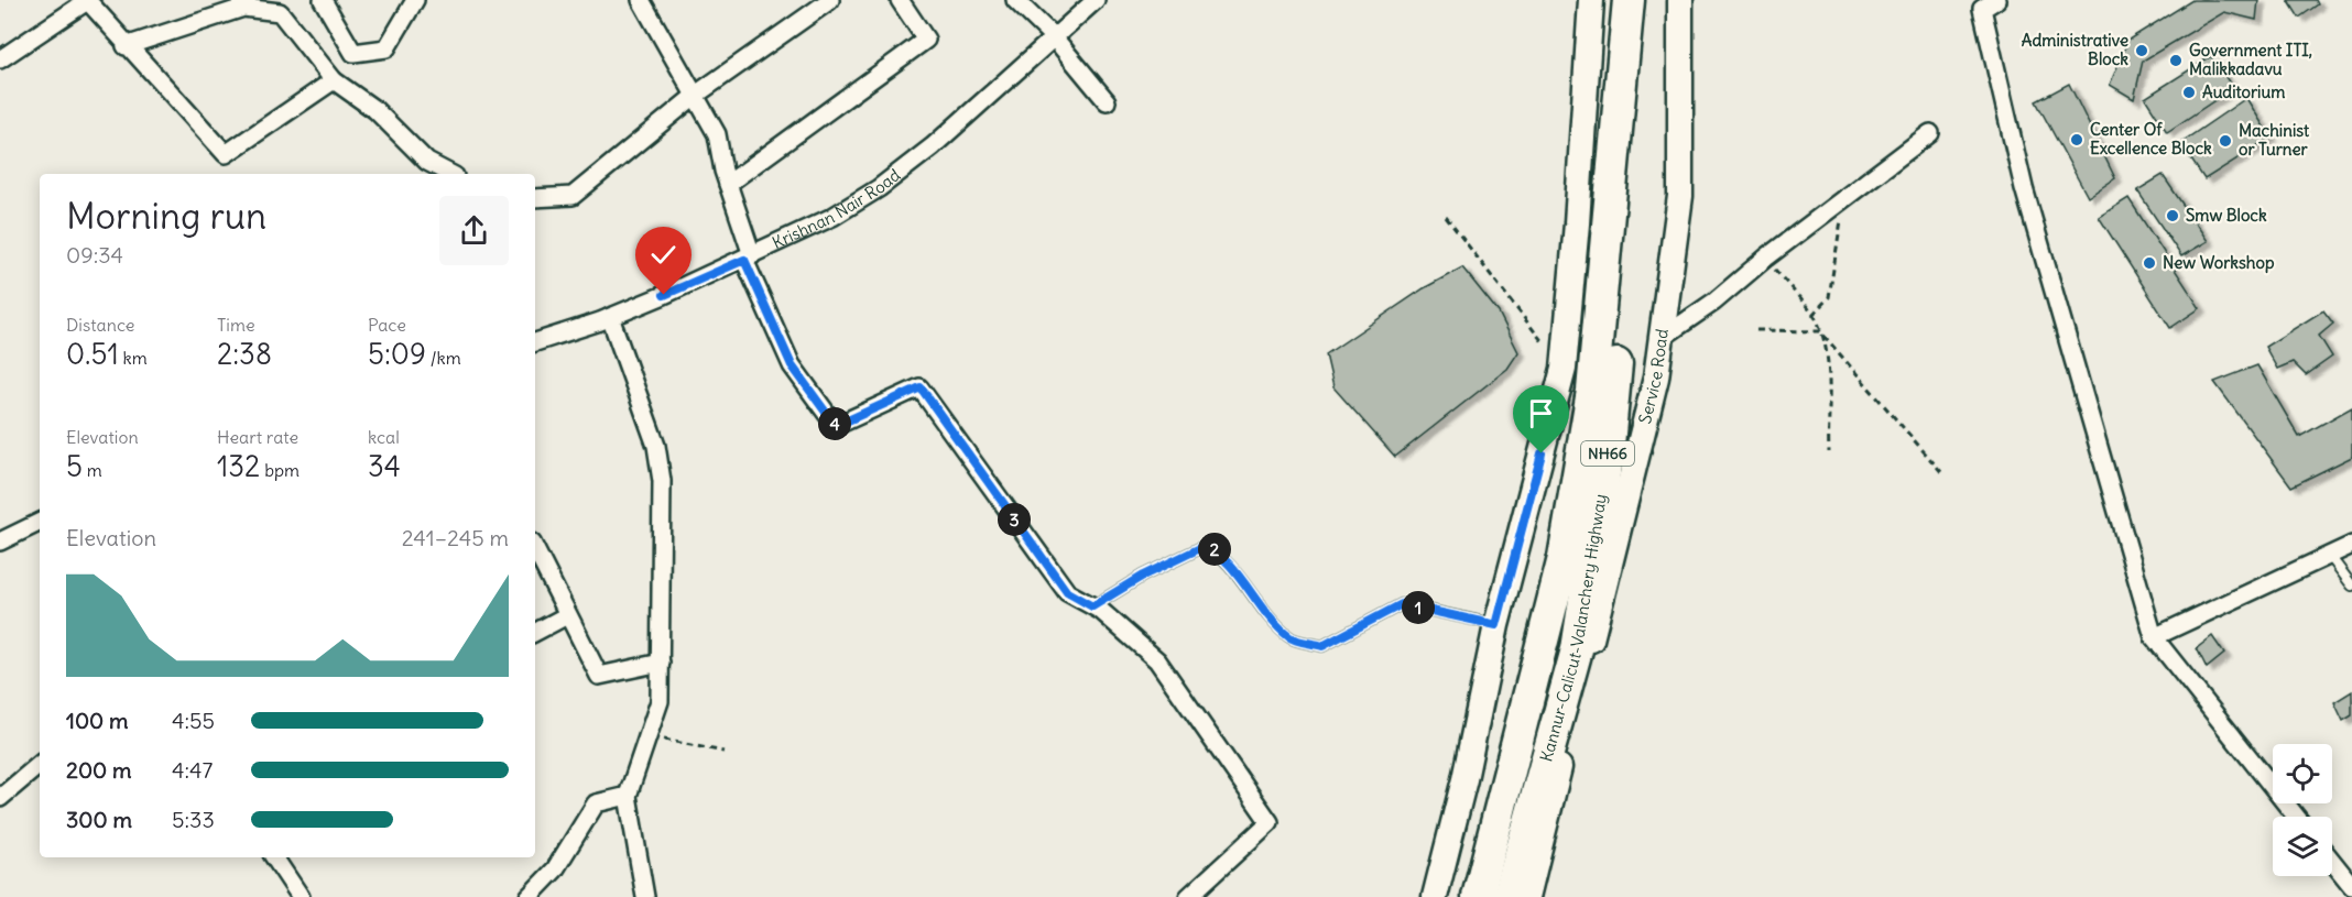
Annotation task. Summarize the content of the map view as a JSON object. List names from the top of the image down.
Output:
{
  "streets": {
    "highway": ["NH66", "Kannur-Calicut-Valanchery Highway"],
    "street": ["Krishnan Nair Road", "Service Road"]
  },
  "places": [
    "Administrative Block",
    "Government ITI, Malikkadavu",
    "Auditorium",
    "Center Of Excellence Block",
    "Machinist or Turner",
    "Smw Block",
    "New Workshop"
  ],
  "page": {
    "heading": ["Morning run", "09:34"],
    "stats": [
      ["Distance", "0.51 km"],
      ["Time", "2:38"],
      ["Pace", "5:09 /km"],
      ["Elevation", "5 m"],
      ["Heart rate", "132 bpm"],
      ["kcal", "34"]
    ],
    "pins": [
      "4",
      "3",
      "2",
      "1"
    ],
    "chart": ["Elevation", "241–245 m"],
    "list": [
      {
        "name": "100 m",
        "note": "4:55"
      },
      {
        "name": "200 m",
        "note": "4:47"
      },
      {
        "name": "300 m",
        "note": "5:33"
      }
    ]
  }
}
